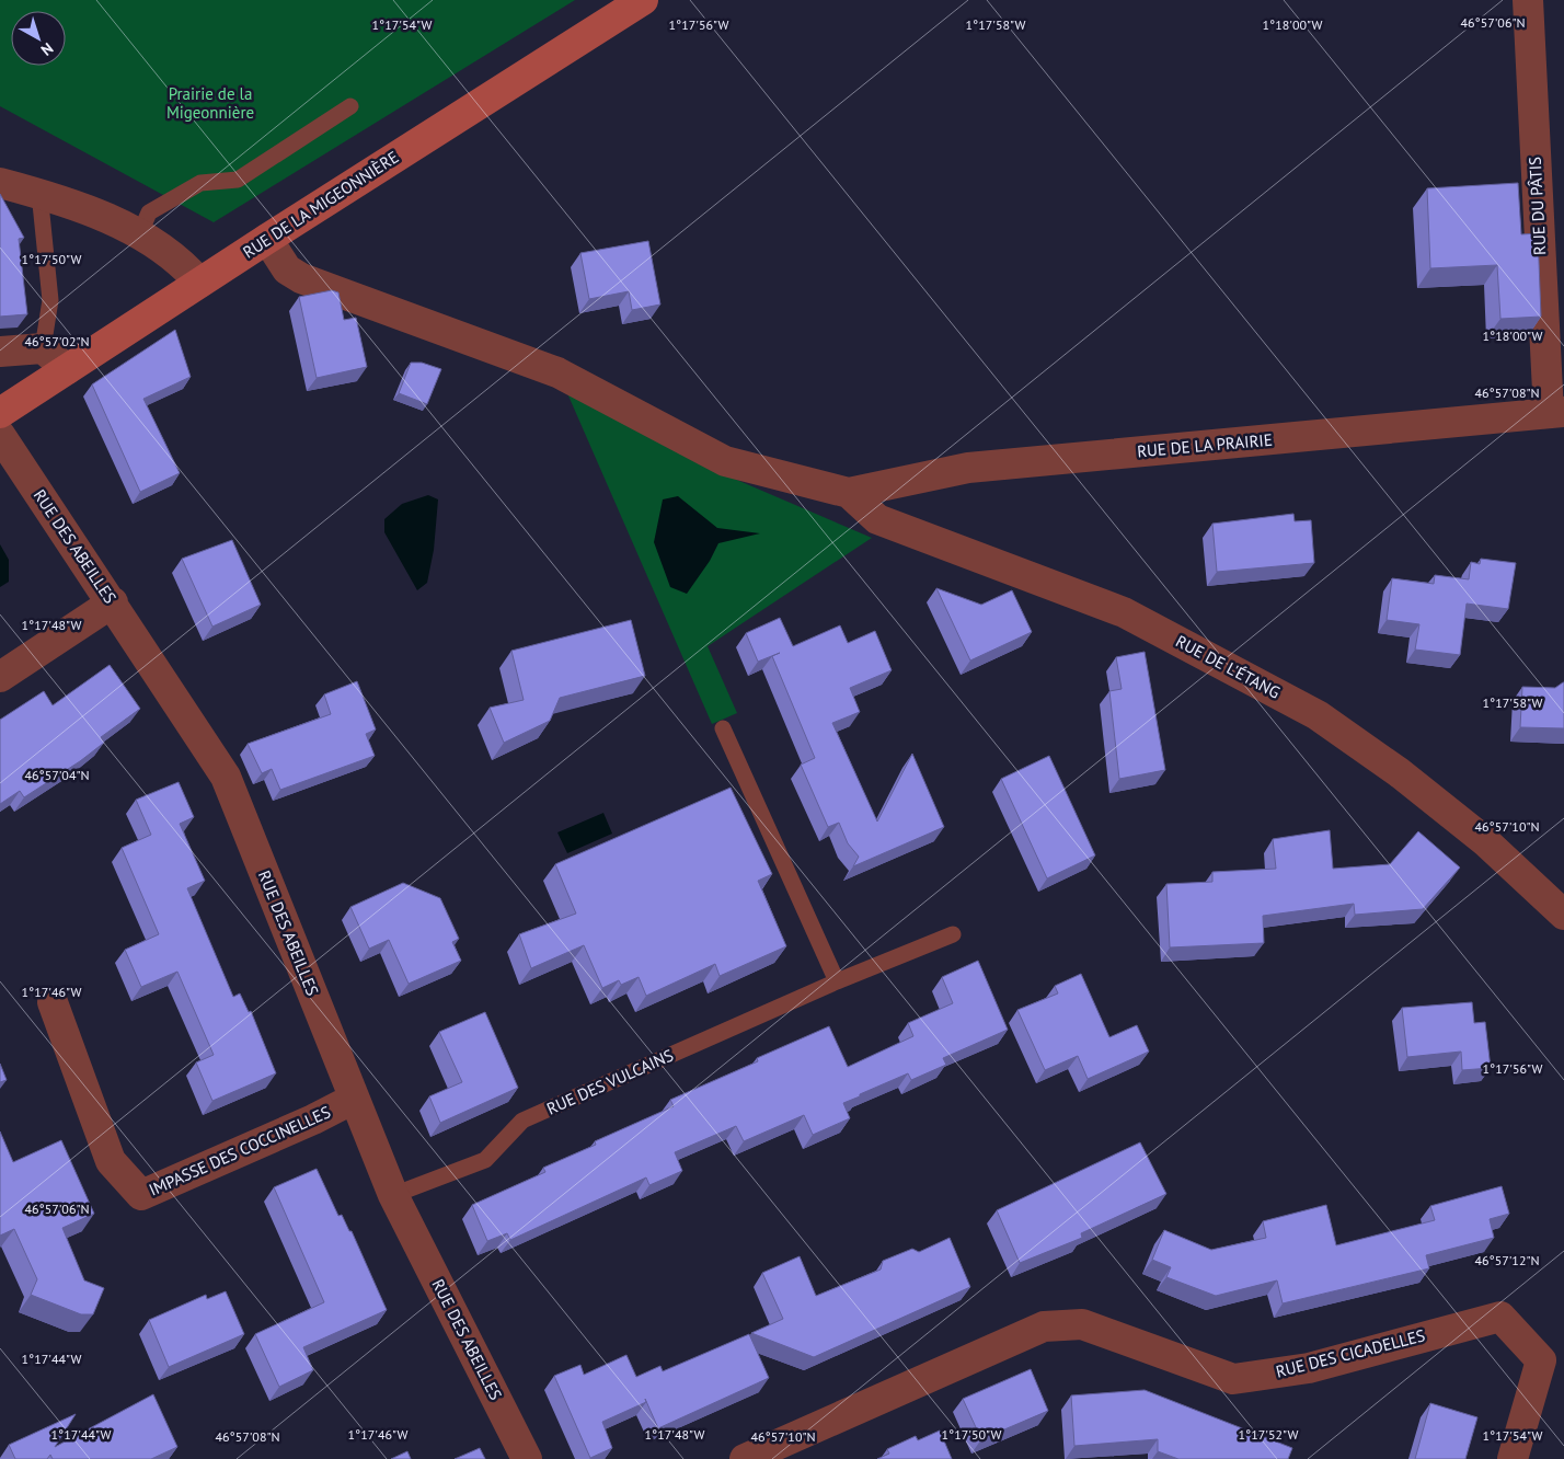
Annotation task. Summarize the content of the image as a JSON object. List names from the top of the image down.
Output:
{
  "streets": {
    "street": [
      "RUE DE LA MIGEONNIÈRE",
      "RUE DU PÂTIS",
      "RUE DE LA PRAIRIE",
      "RUE DES ABEILLES",
      "RUE DE L'ÉTANG",
      "IMPASSE DES COCCINELLES",
      "RUE DES CICADELLES"
    ],
    "lane": ["RUE DES VULCAINS"]
  },
  "crossings": [
    ["RUE DU PÂTIS", "RUE DE LA PRAIRIE"],
    ["RUE DE LA PRAIRIE", "RUE DE L'ÉTANG"],
    ["RUE DES ABEILLES", "RUE DES VULCAINS"],
    ["RUE DES ABEILLES", "IMPASSE DES COCCINELLES"]
  ],
  "parks": ["Prairie de la Migeonnière"],
  "north": "bottom right",
  "coordinates": [
    "46°57'06\"N",
    "1°17'56\"W",
    "1°17'58\"W",
    "1°17'54\"W",
    "1°18'00\"W",
    "1°17'50\"W",
    "46°57'02\"N",
    "46°57'08\"N",
    "1°17'48\"W",
    "46°57'04\"N",
    "46°57'10\"N",
    "1°17'46\"W",
    "46°57'12\"N",
    "1°17'44\"W",
    "1°17'52\"W"
  ]
}
